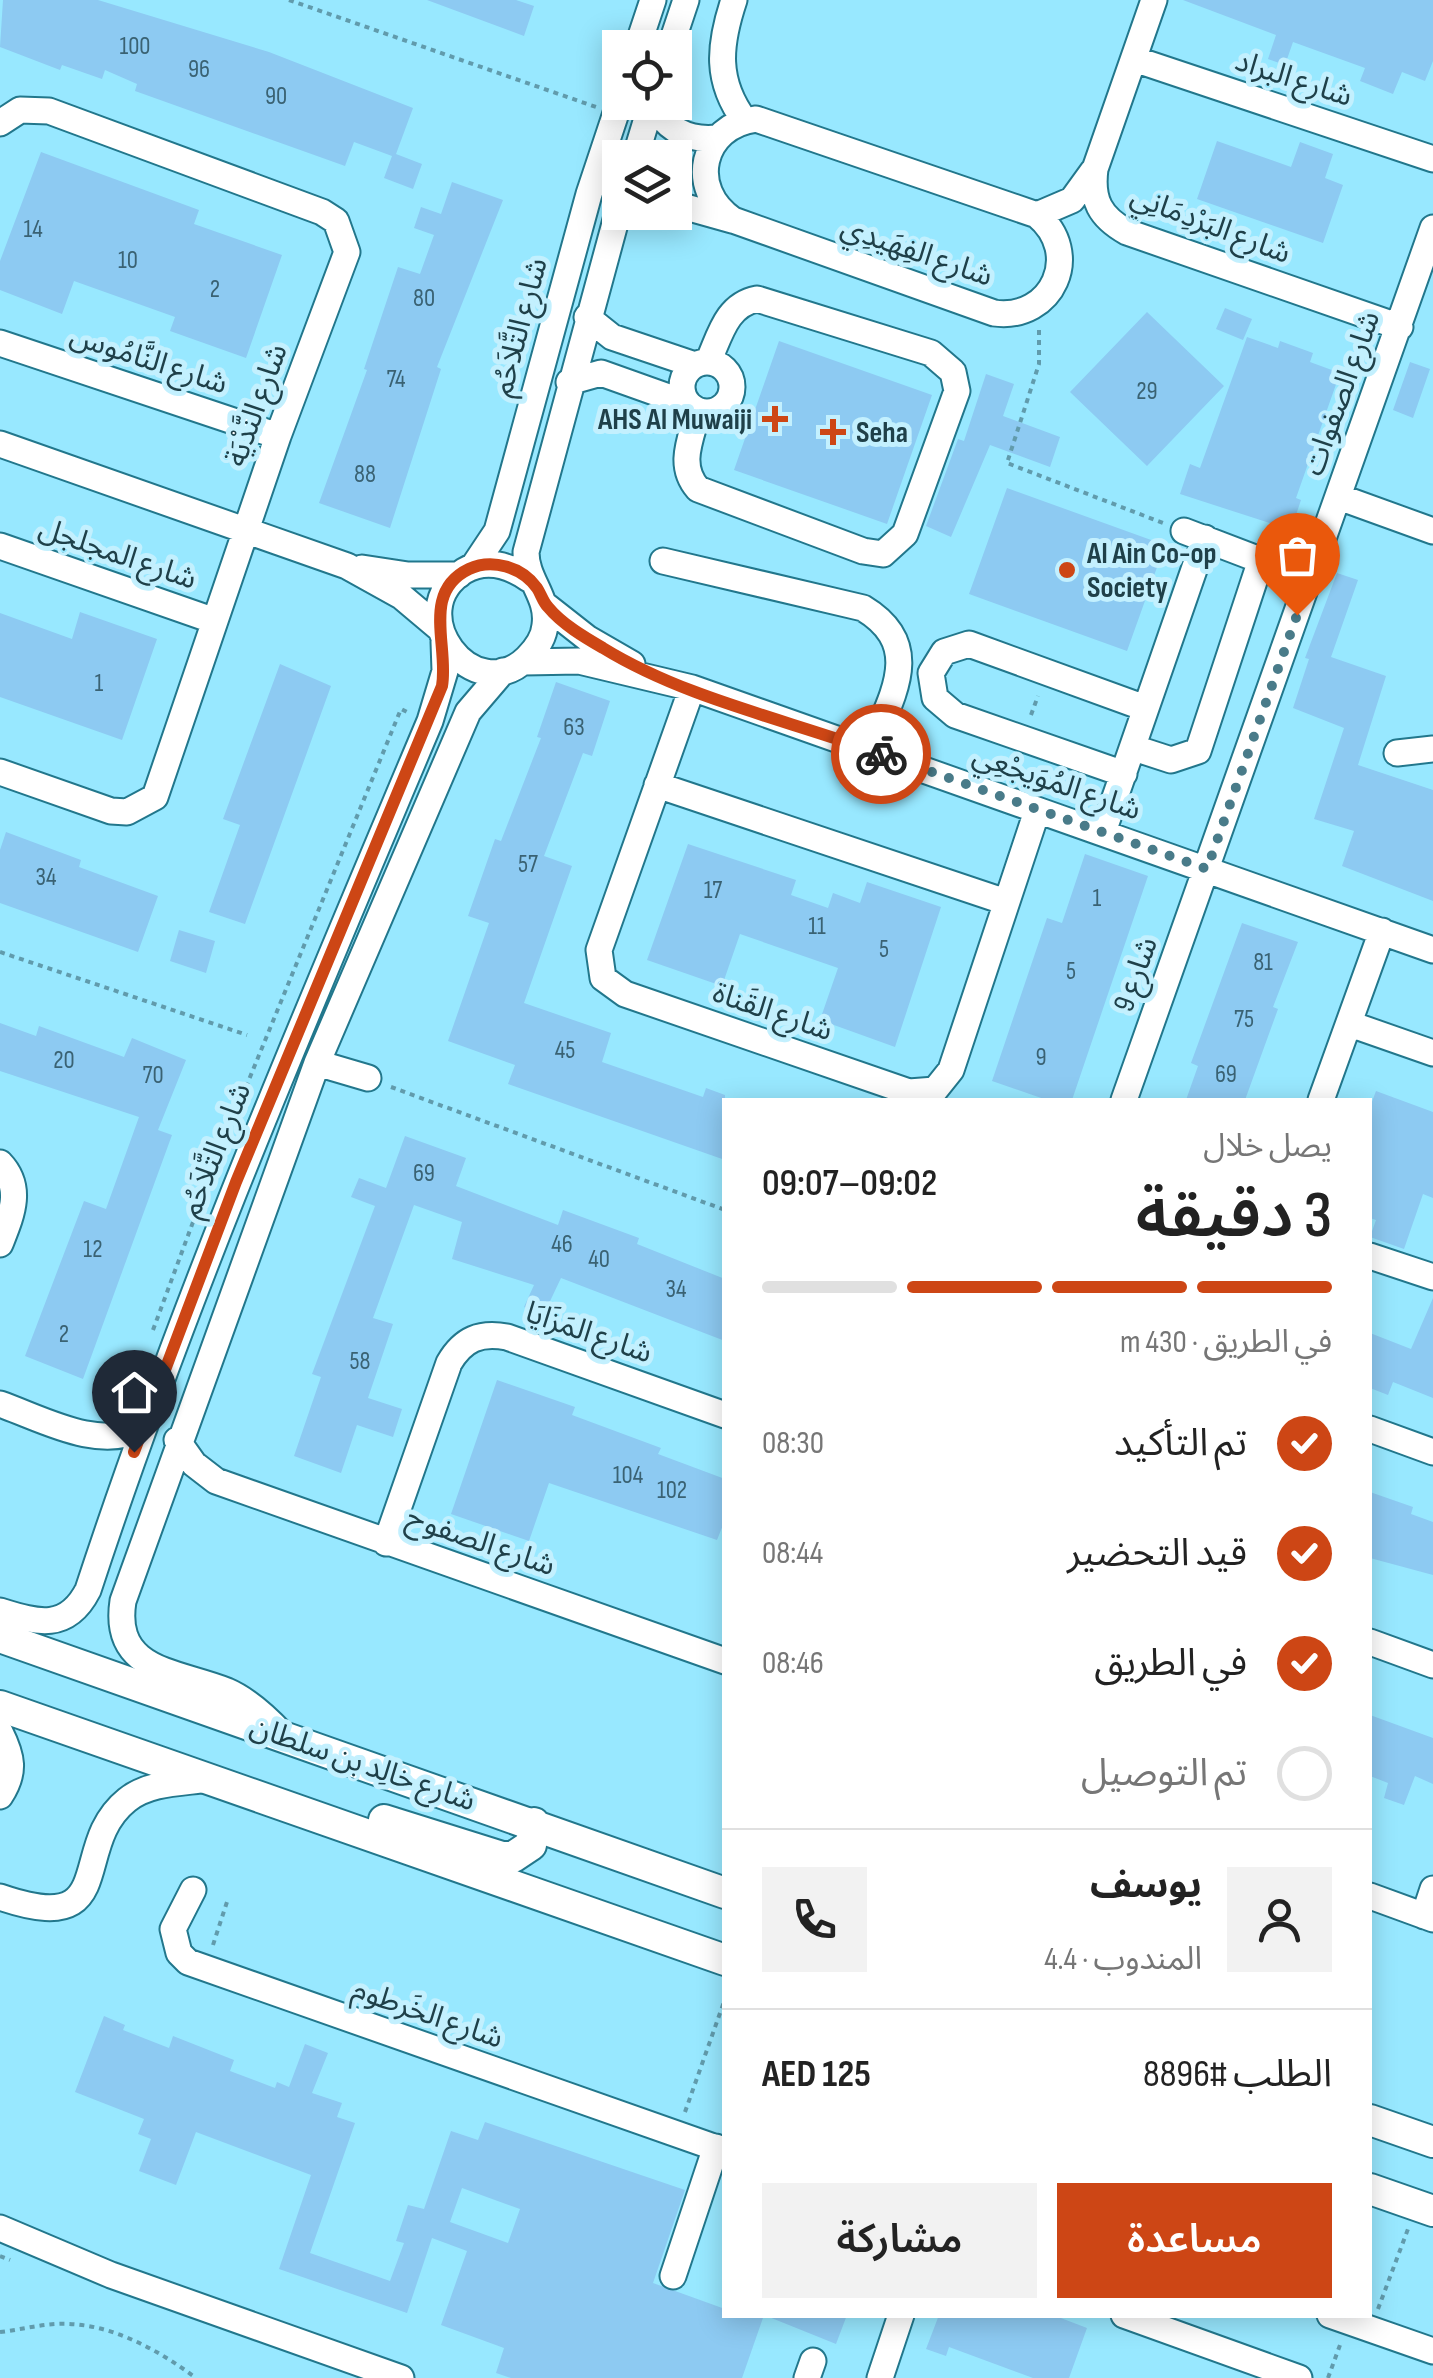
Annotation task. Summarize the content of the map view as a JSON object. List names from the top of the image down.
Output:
{
  "streets": {
    "main road": ["شارع خالِد بن سلطان"],
    "street": [
      "شارع البراد",
      "شارع البَرْدِمَانِي",
      "شارع الفِهَيدِي",
      "شارع التَّلاَحُم",
      "شارع النَّامُوس",
      "شارع الصفوات",
      "شارع النَّدْيَة",
      "شارع المجلجل",
      "شارع المُوَيجْعِي",
      "شارع 9",
      "شارع القَناة",
      "شارع المَزَايَا",
      "شارع الصفوح",
      "شارع الخَرطوم"
    ]
  },
  "crossings": [
    ["شارع البراد", "شارع البَرْدِمَانِي"],
    ["شارع البَرْدِمَانِي", "شارع الصفوات"],
    ["شارع التَّلاَحُم", "شارع المُوَيجْعِي"],
    ["شارع النَّامُوس", "شارع النَّدْيَة"],
    ["شارع الصفوات", "شارع المُوَيجْعِي"],
    ["شارع الصفوات", "شارع 9"],
    ["شارع النَّدْيَة", "شارع المجلجل"],
    ["شارع المُوَيجْعِي", "شارع 9"],
    ["شارع المُوَيجْعِي", "شارع القَناة"],
    ["شارع المَزَايَا", "شارع الصفوح"]
  ],
  "places": {
    "health": ["AHS Al Muwaiji", "Seha"],
    "other": ["Al Ain Co-op Society"]
  },
  "house_numbers": [
    "100",
    "96",
    "90",
    "14",
    "10",
    "2",
    "80",
    "74",
    "29",
    "88",
    "1",
    "63",
    "57",
    "34",
    "17",
    "1",
    "11",
    "5",
    "81",
    "5",
    "75",
    "45",
    "9",
    "20",
    "69",
    "70",
    "69",
    "46",
    "12",
    "40",
    "34",
    "2",
    "58",
    "104",
    "102"
  ],
  "page": {
    "heading": ["3 دقيقة", "يصل خلال", "09:02–09:07"],
    "panel": [
      "يوسف",
      "المندوب · 4.4",
      "الطلب #8896",
      "AED 125"
    ],
    "bar": "في الطريق · 430 m",
    "list": [
      ["تم التأكيد", "08:30"],
      ["قيد التحضير", "08:44"],
      ["في الطريق", "08:46"],
      "تم التوصيل"
    ],
    "buttons": ["مساعدة", "مشاركة"]
  }
}
